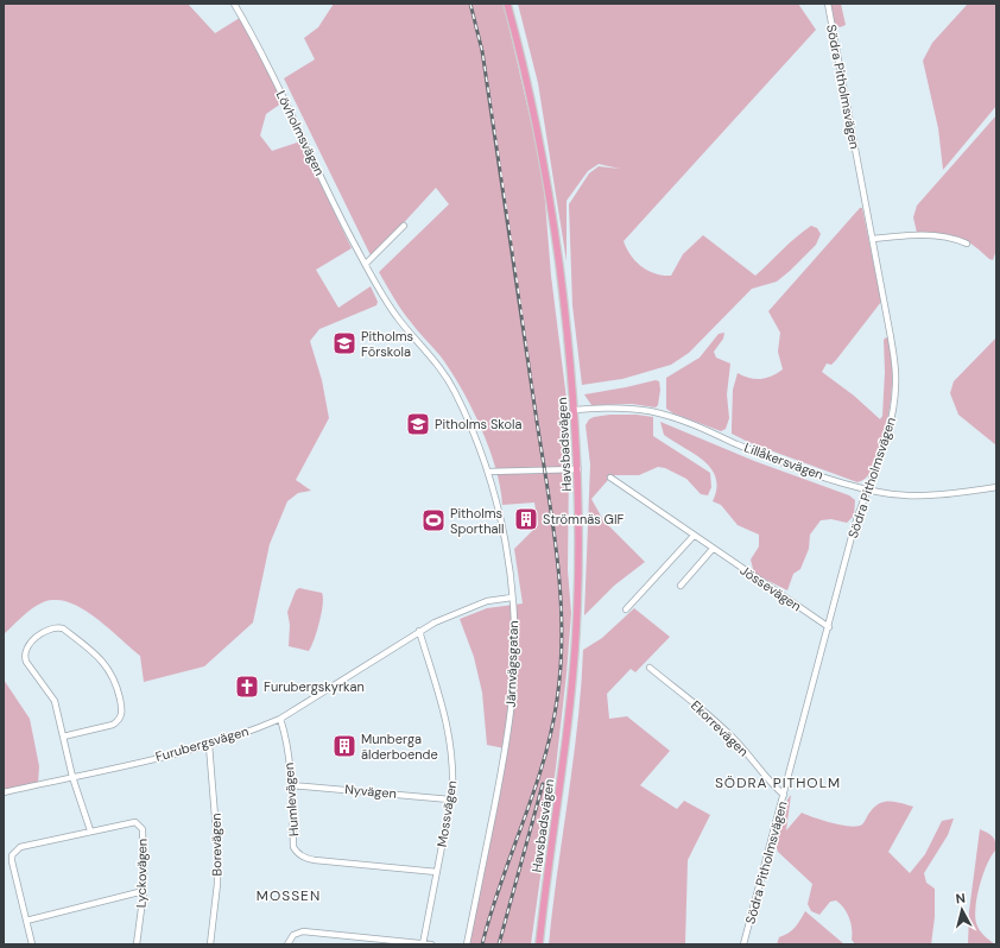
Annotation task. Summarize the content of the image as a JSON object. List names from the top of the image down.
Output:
{
  "streets": {
    "main road": ["Havsbadsvägen"],
    "street": [
      "Södra Pitholmsvägen",
      "Lövholmsvägen",
      "Lillåkersvägen",
      "Jössevägen",
      "Järnvägsgatan",
      "Ekorrevägen",
      "Furubergsvägen",
      "Nyvägen",
      "Humlevägen",
      "Mossvägen",
      "Borevägen",
      "Lyckovägen"
    ]
  },
  "crossings": [
    ["Södra Pitholmsvägen", "Lillåkersvägen"],
    ["Södra Pitholmsvägen", "Jössevägen"],
    ["Södra Pitholmsvägen", "Ekorrevägen"],
    ["Lövholmsvägen", "Järnvägsgatan"],
    ["Havsbadsvägen", "Lillåkersvägen"],
    ["Järnvägsgatan", "Furubergsvägen"],
    ["Furubergsvägen", "Humlevägen"],
    ["Furubergsvägen", "Mossvägen"],
    ["Furubergsvägen", "Borevägen"],
    ["Nyvägen", "Humlevägen"],
    ["Nyvägen", "Mossvägen"],
    ["Humlevägen", "Mossvägen"]
  ],
  "districts": ["SÖDRA PITHOLM", "MOSSEN"],
  "places": {
    "school or university": ["Pitholms Förskola", "Pitholms Skola"],
    "building": ["Strömnäs GIF", "Munberga älderboende"],
    "sports": ["Pitholms Sporthall"],
    "church": ["Furubergskyrkan"]
  },
  "north": "top"
}
